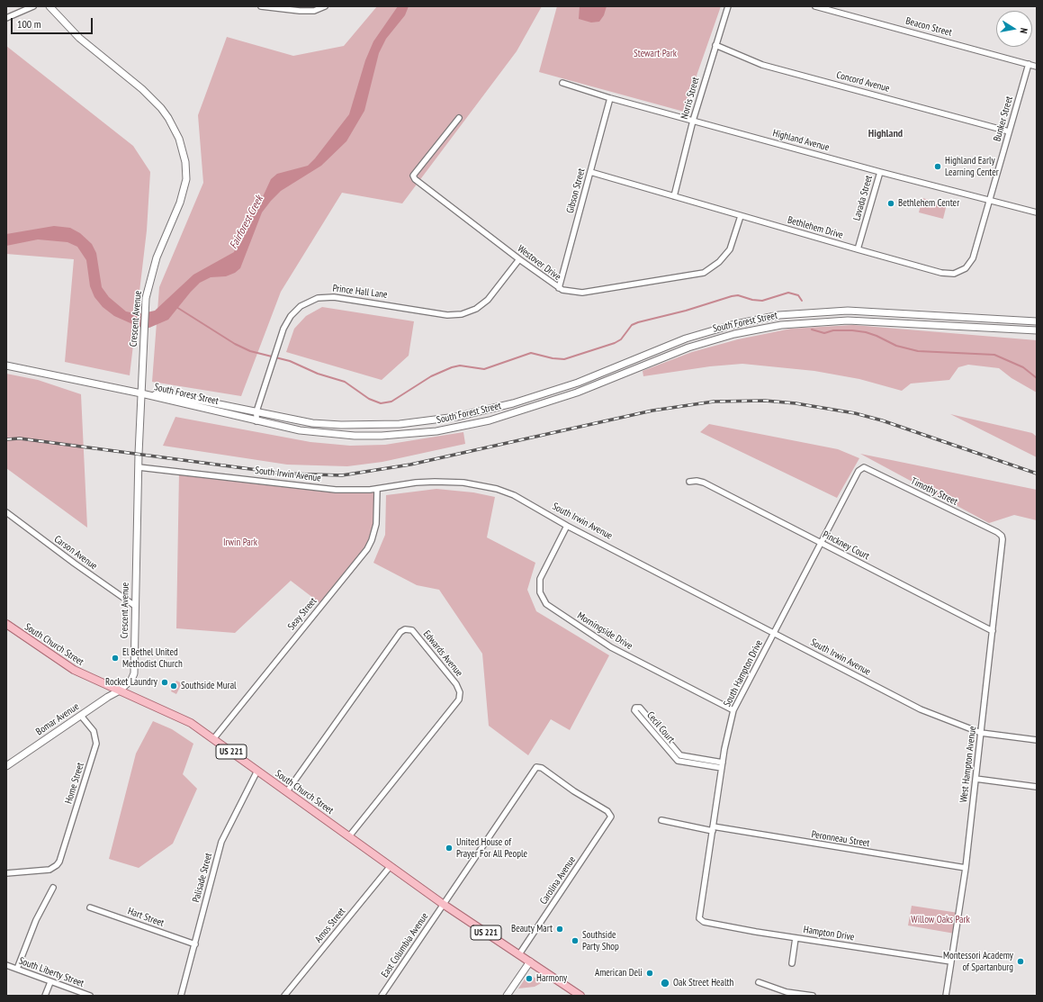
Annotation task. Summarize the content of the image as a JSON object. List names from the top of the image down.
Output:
{
  "streets": {
    "main road": ["South Church Street", "US 221"],
    "street": [
      "Beacon Street",
      "Concord Avenue",
      "Norris Street",
      "Bunker Street",
      "Highland Avenue",
      "Gibson Street",
      "Lavada Street",
      "Bethlehem Drive",
      "Westover Drive",
      "Prince Hall Lane",
      "Crescent Avenue",
      "South Forest Street",
      "South Irwin Avenue",
      "Timothy Street",
      "Pinckney Court",
      "Carson Avenue",
      "Seay Street",
      "Morningside Drive",
      "Edwards Avenue",
      "South Hampton Drive",
      "Bomar Avenue",
      "Cecil Court",
      "West Hampton Avenue",
      "Home Street",
      "Peronneau Street",
      "Palisade Street",
      "Carolina Avenue",
      "Hart Street",
      "Amos Street",
      "Hampton Drive",
      "East Columbia Avenue",
      "South Liberty Street"
    ]
  },
  "crossings": [
    ["Beacon Street", "Bunker Street"],
    ["Concord Avenue", "Norris Street"],
    ["Concord Avenue", "Bunker Street"],
    ["Norris Street", "Highland Avenue"],
    ["Norris Street", "Bethlehem Drive"],
    ["Bunker Street", "Highland Avenue"],
    ["Bunker Street", "Bethlehem Drive"],
    ["Highland Avenue", "Gibson Street"],
    ["Highland Avenue", "Lavada Street"],
    ["Highland Avenue", "Bethlehem Drive"],
    ["Gibson Street", "Bethlehem Drive"],
    ["Gibson Street", "Westover Drive"],
    ["Lavada Street", "Bethlehem Drive"],
    ["Bethlehem Drive", "Westover Drive"],
    ["Westover Drive", "Prince Hall Lane"],
    ["Prince Hall Lane", "South Forest Street"],
    ["Crescent Avenue", "South Forest Street"],
    ["Crescent Avenue", "South Irwin Avenue"],
    ["Crescent Avenue", "Carson Avenue"],
    ["Crescent Avenue", "South Church Street"],
    ["Crescent Avenue", "Bomar Avenue"],
    ["South Irwin Avenue", "Seay Street"],
    ["South Irwin Avenue", "Morningside Drive"],
    ["South Irwin Avenue", "South Hampton Drive"],
    ["South Irwin Avenue", "West Hampton Avenue"],
    ["Timothy Street", "South Hampton Drive"],
    ["Timothy Street", "West Hampton Avenue"],
    ["Pinckney Court", "South Hampton Drive"],
    ["Pinckney Court", "West Hampton Avenue"],
    ["Seay Street", "South Church Street"],
    ["Morningside Drive", "South Hampton Drive"],
    ["South Church Street", "Edwards Avenue"],
    ["South Church Street", "Bomar Avenue"],
    ["South Church Street", "Palisade Street"],
    ["South Church Street", "Carolina Avenue"],
    ["South Church Street", "Amos Street"],
    ["South Church Street", "East Columbia Avenue"],
    ["South Hampton Drive", "Peronneau Street"],
    ["South Hampton Drive", "Hampton Drive"],
    ["Bomar Avenue", "Home Street"],
    ["West Hampton Avenue", "Peronneau Street"],
    ["West Hampton Avenue", "Hampton Drive"],
    ["Palisade Street", "Hart Street"],
    ["Carolina Avenue", "East Columbia Avenue"]
  ],
  "districts": ["Highland"],
  "water": ["Fairforest Creek"],
  "parks": ["Stewart Park", "Irwin Park", "Willow Oaks Park"],
  "places": [
    "Highland Early Learning Center",
    "Bethlehem Center",
    "El Bethel United Methodist Church",
    "Rocket Laundry",
    "Southside Mural",
    "United House of Prayer For All People",
    "Beauty Mart",
    "Southside Party Shop",
    "Montessori Academy of Spartanburg",
    "American Deli",
    "Harmony",
    "Oak Street Health"
  ],
  "scale_bar": "100 m",
  "north": "right"
}
